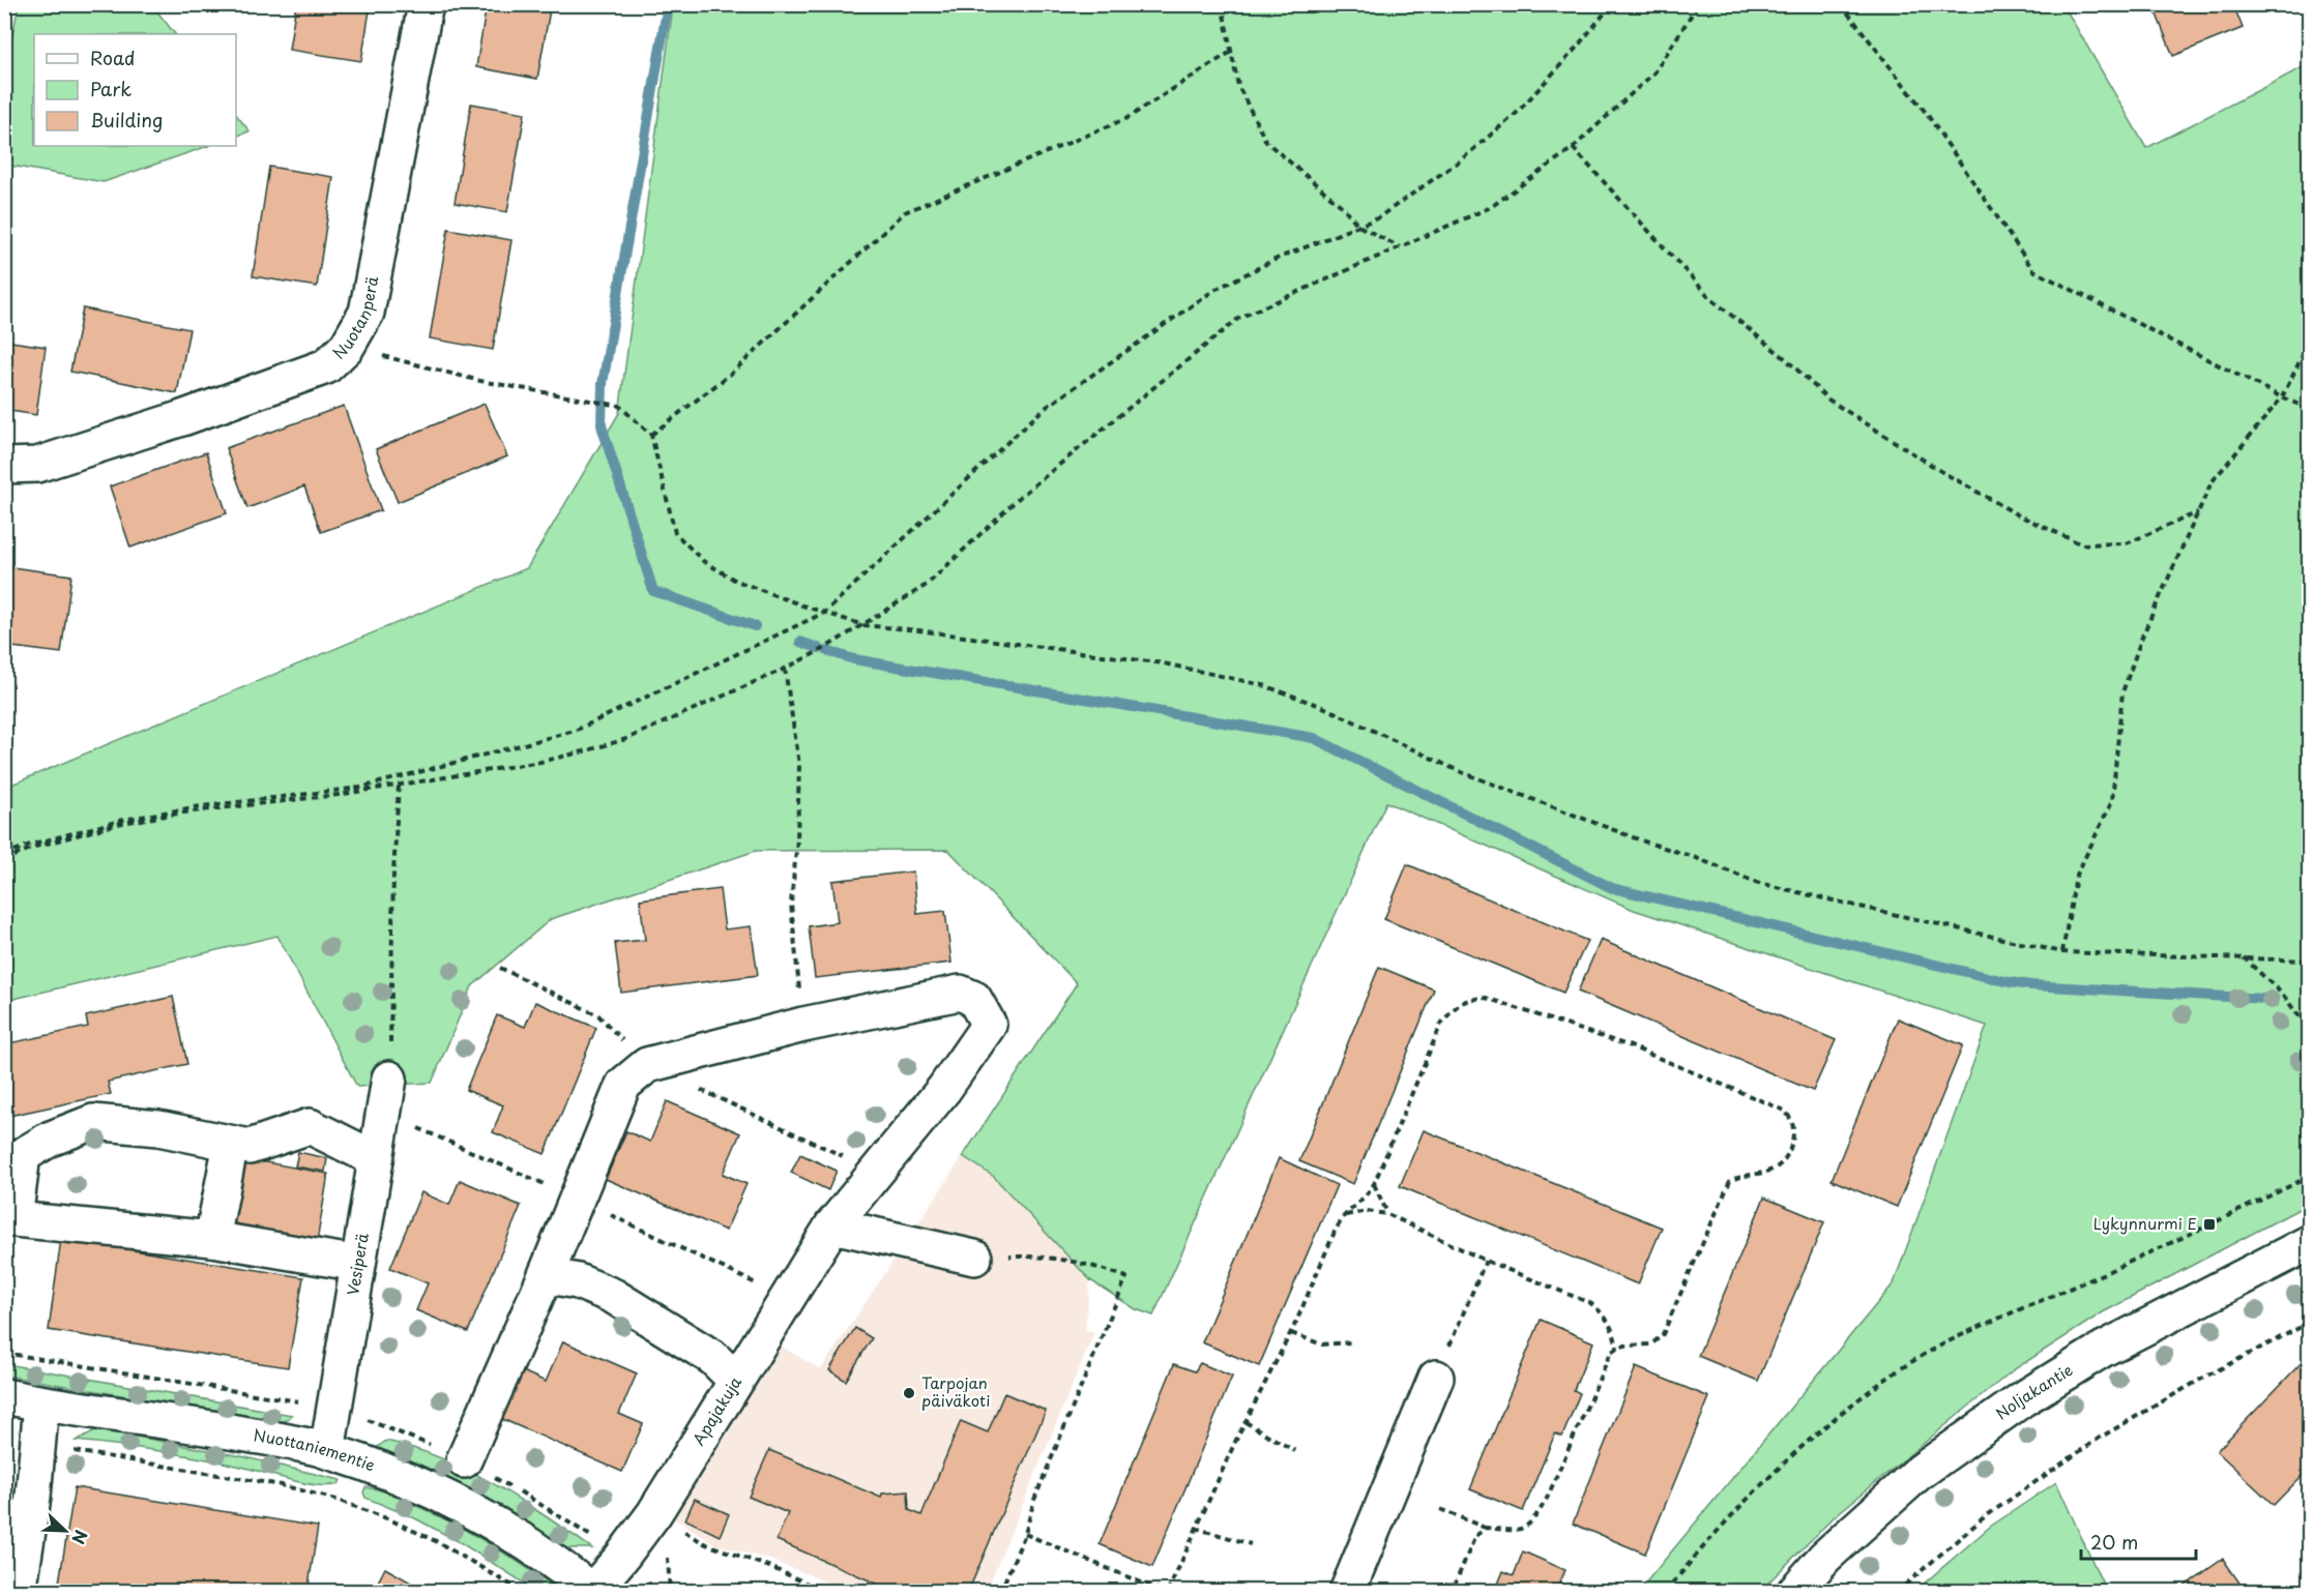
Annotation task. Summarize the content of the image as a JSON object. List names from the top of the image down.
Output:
{
  "streets": {
    "street": [
      "Nuotanperä",
      "Vesiperä",
      "Noljakantie",
      "Apajakuja",
      "Nuottaniementie"
    ]
  },
  "crossings": [
    ["Vesiperä", "Nuottaniementie"],
    ["Apajakuja", "Nuottaniementie"]
  ],
  "places": {
    "transit": ["Lykynnurmi E"],
    "other": ["Tarpojan päiväkoti"]
  },
  "legend": ["Road", "Park", "Building"],
  "scale_bar": "20 m",
  "north": "bottom right"
}
